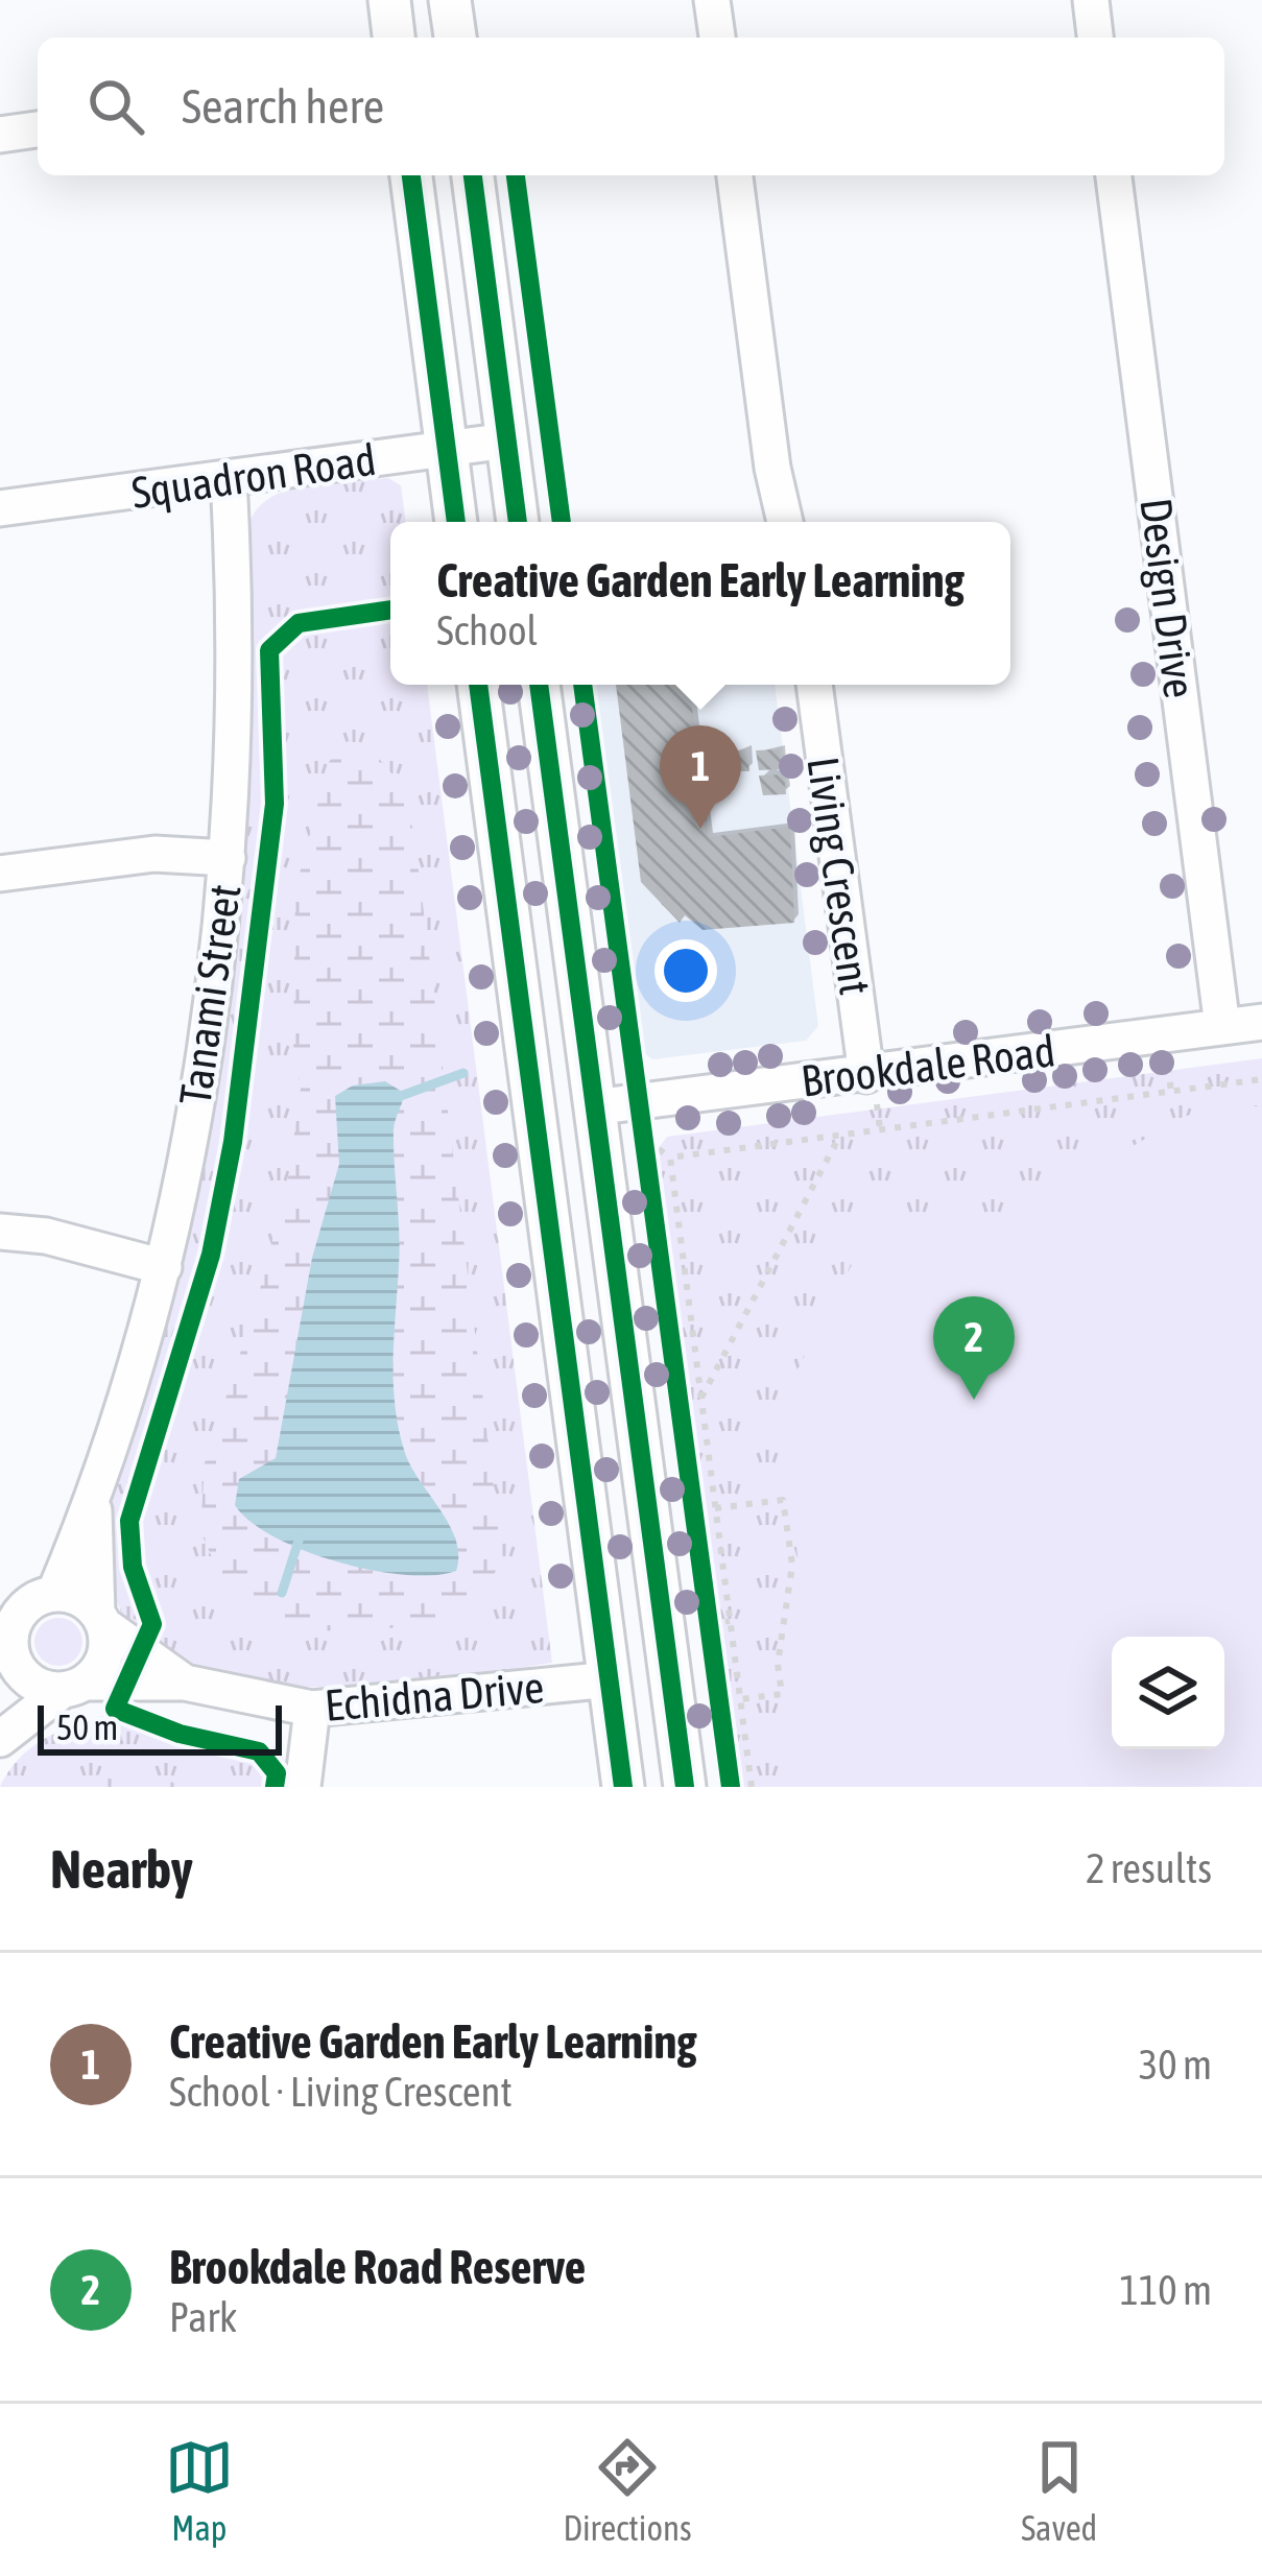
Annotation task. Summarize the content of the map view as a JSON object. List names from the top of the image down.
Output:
{
  "streets": {
    "street": [
      "Squadron Road",
      "Design Drive",
      "Living Crescent",
      "Tanami Street",
      "Brookdale Road",
      "Echidna Drive"
    ]
  },
  "crossings": [
    ["Squadron Road", "Tanami Street"],
    ["Design Drive", "Brookdale Road"],
    ["Living Crescent", "Brookdale Road"],
    ["Tanami Street", "Echidna Drive"]
  ],
  "scale_bar": "50 m",
  "page": {
    "search": "Search here",
    "popup": ["Creative Garden Early Learning", "School"],
    "pins": ["1", "2"],
    "scale": "50 m",
    "heading": ["Nearby", "2 results"],
    "list": [
      {
        "mark": "1",
        "name": "Creative Garden Early Learning",
        "note": "School · Living Crescent",
        "value": "30 m"
      },
      {
        "mark": "2",
        "name": "Brookdale Road Reserve",
        "note": "Park",
        "value": "110 m"
      }
    ],
    "nav": ["Map", "Directions", "Saved"]
  }
}
